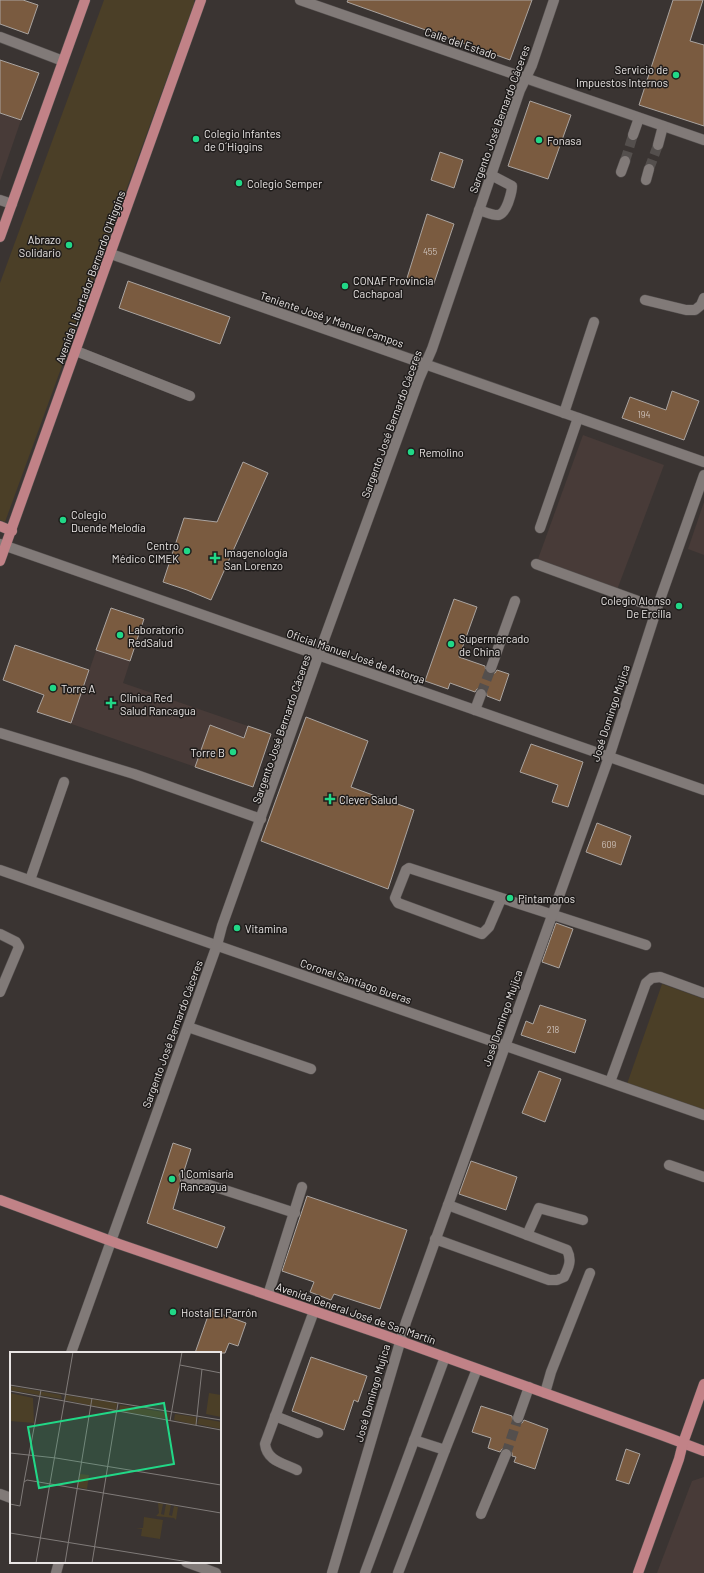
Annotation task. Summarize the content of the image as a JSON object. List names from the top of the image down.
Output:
{
  "streets": {
    "main road": ["Avenida Libertador Bernardo O'Higgins", "Avenida General José de San Martín"],
    "street": [
      "Calle del Estado",
      "Sargento José Bernardo Cáceres",
      "Teniente José y Manuel Campos",
      "Oficial Manuel José de Astorga",
      "José Domingo Mujica",
      "Coronel Santiago Bueras"
    ]
  },
  "crossings": [
    ["Calle del Estado", "Sargento José Bernardo Cáceres"],
    ["Sargento José Bernardo Cáceres", "Teniente José y Manuel Campos"],
    ["Sargento José Bernardo Cáceres", "Oficial Manuel José de Astorga"],
    ["Sargento José Bernardo Cáceres", "Coronel Santiago Bueras"],
    ["Sargento José Bernardo Cáceres", "Avenida General José de San Martín"],
    ["Avenida Libertador Bernardo O'Higgins", "Teniente José y Manuel Campos"],
    ["Avenida Libertador Bernardo O'Higgins", "Oficial Manuel José de Astorga"],
    ["Oficial Manuel José de Astorga", "José Domingo Mujica"],
    ["José Domingo Mujica", "Coronel Santiago Bueras"],
    ["José Domingo Mujica", "Avenida General José de San Martín"]
  ],
  "places": {
    "other": [
      "Servicio de Impuestos Internos",
      "Colegio Infantes de O´Higgins",
      "Fonasa",
      "Colegio Semper",
      "Abrazo Solidario",
      "CONAF Provincia Cachapoal",
      "Remolino",
      "Colegio Duende Melodía",
      "Centro Médico CIMEK",
      "Colegio Alonso De Ercilla",
      "Laboratorio RedSalud",
      "Supermercado de China",
      "Torre A",
      "Torre B",
      "Pintamonos",
      "Vitamina",
      "1 Comisaría Rancagua",
      "Hostal El Parrón"
    ],
    "health": ["Imagenología San Lorenzo", "Clínica Red Salud Rancagua", "Clever Salud"]
  },
  "house_numbers": [
    "455",
    "194",
    "609",
    "218"
  ]
}
